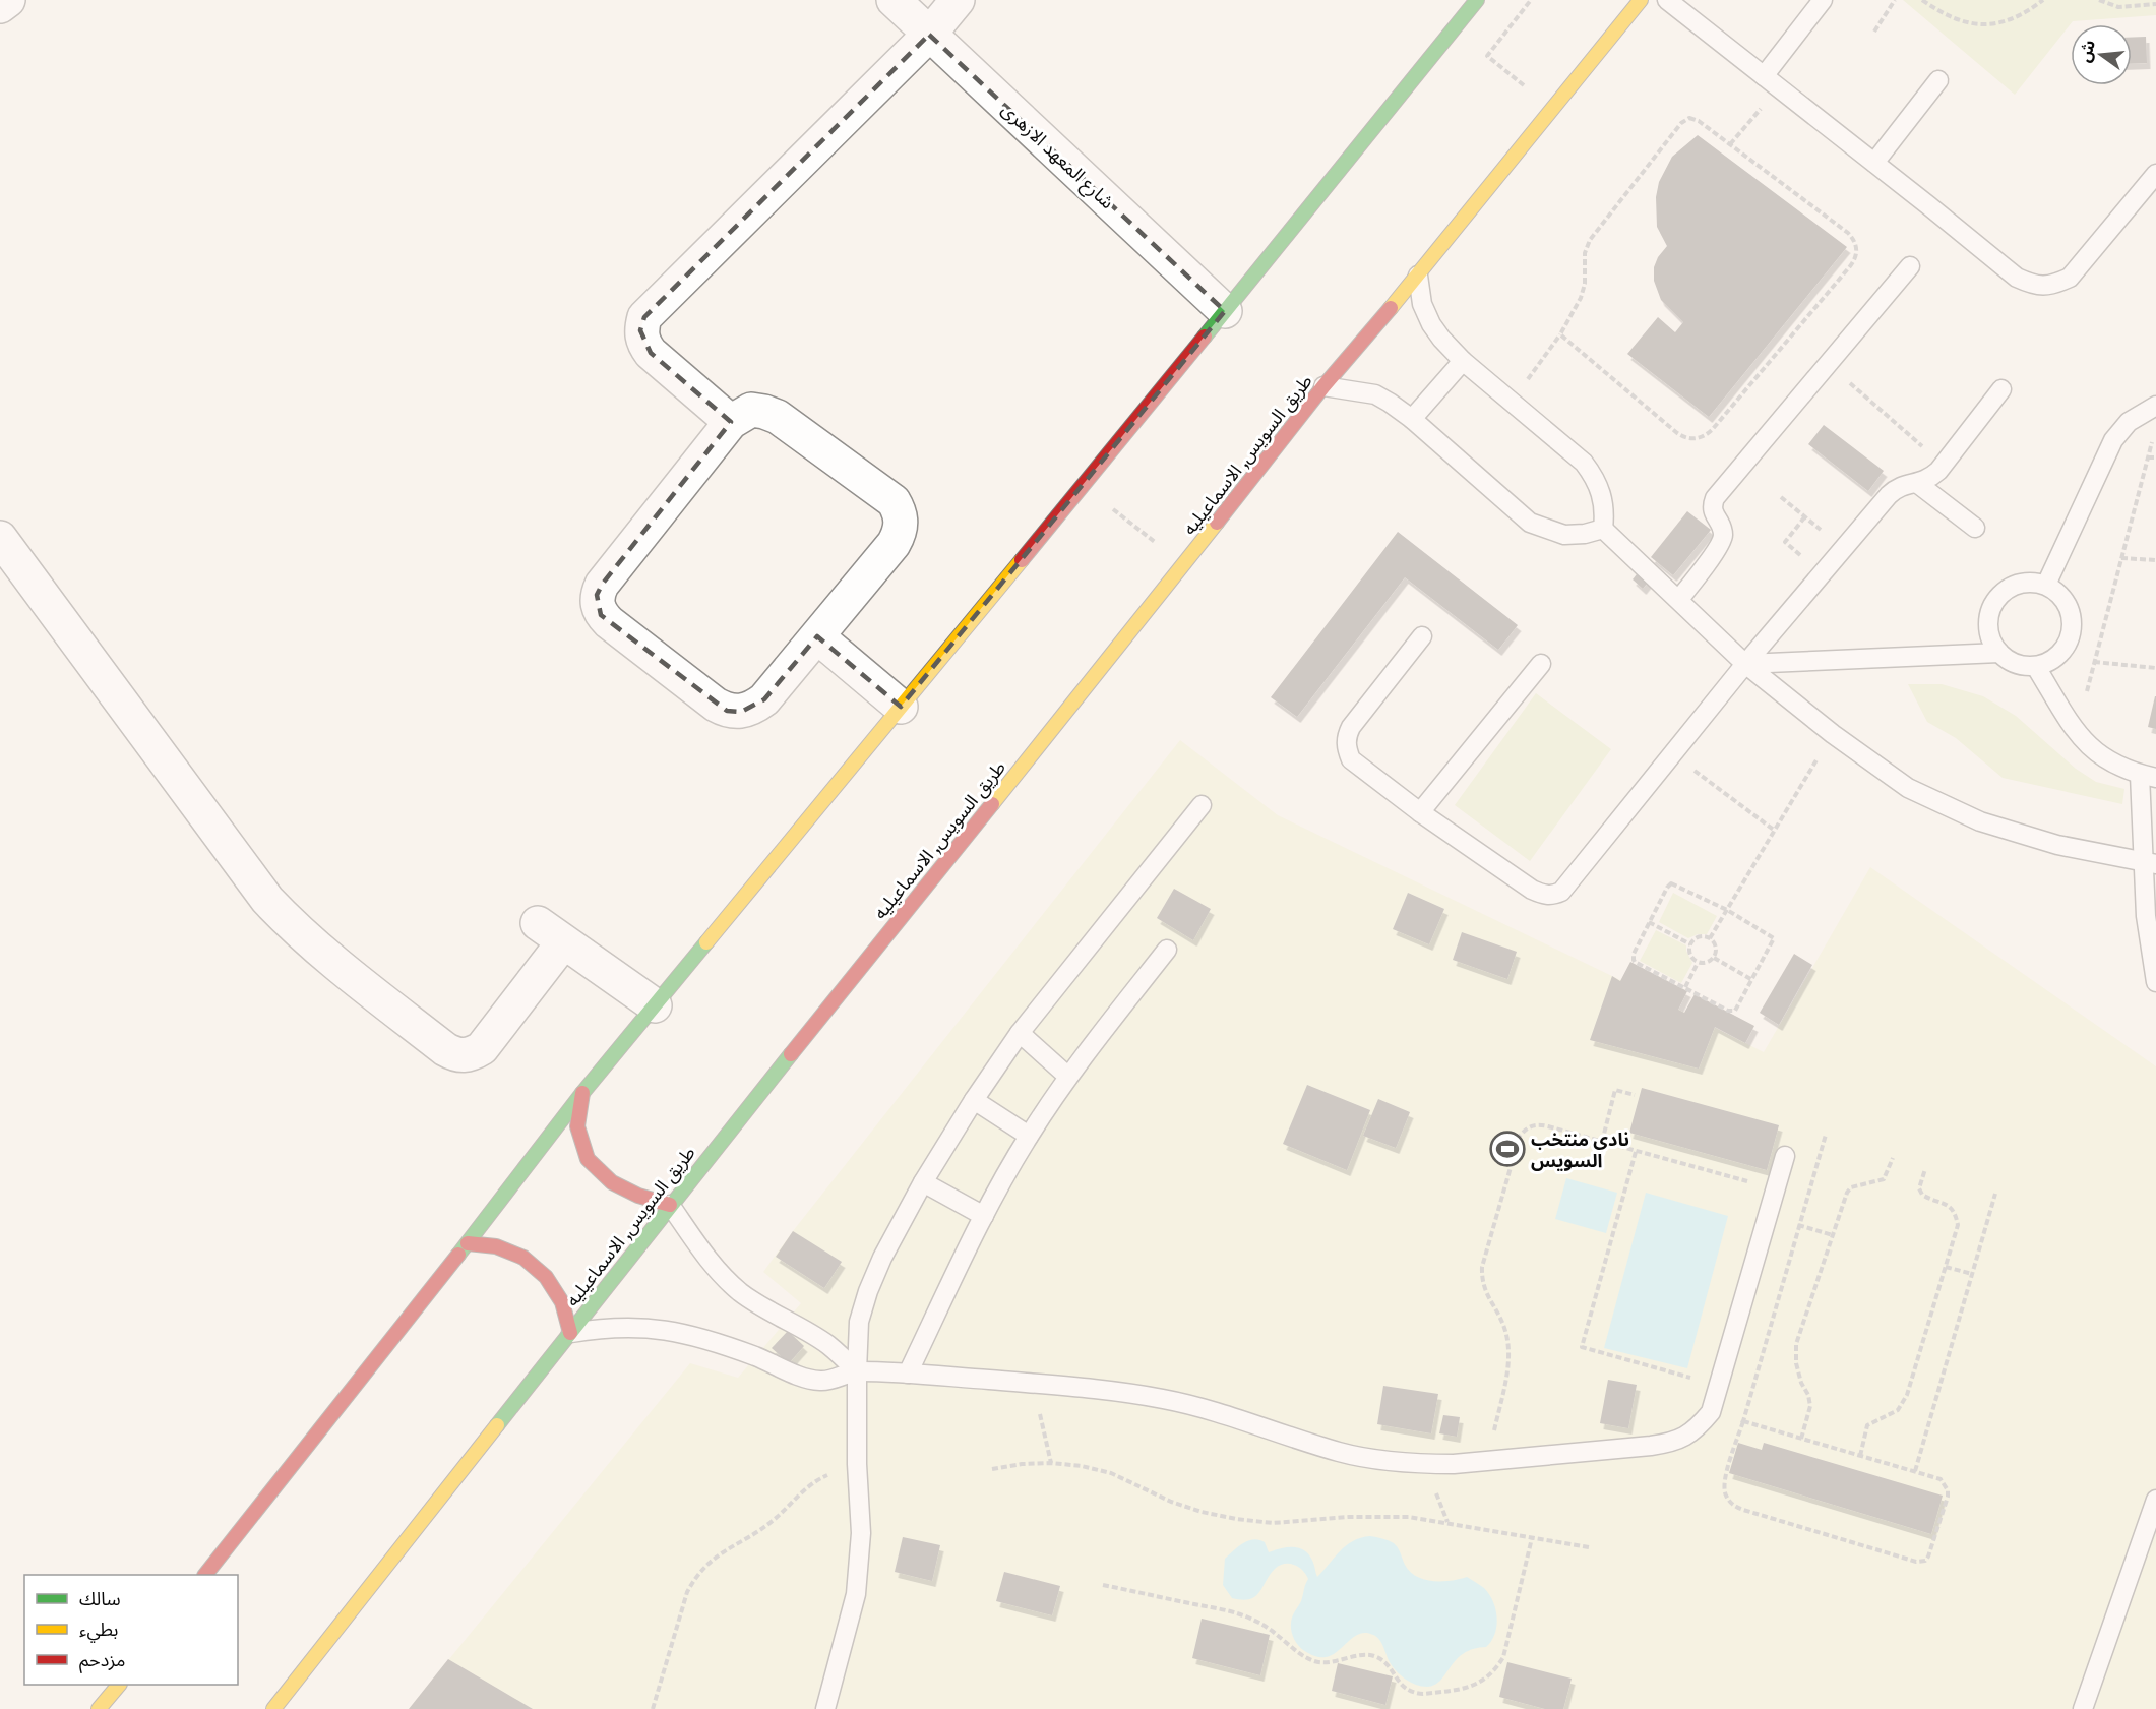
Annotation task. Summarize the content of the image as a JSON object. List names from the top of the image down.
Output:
{
  "streets": {
    "main road": ["طريق السويس, الاسماعيليه"],
    "street": ["شارع المعهد الازهرى"]
  },
  "places": {
    "sports": ["نادي منتخب السويس"]
  },
  "legend": ["سالك", "بطيء", "مزدحم"],
  "north": "left"
}
